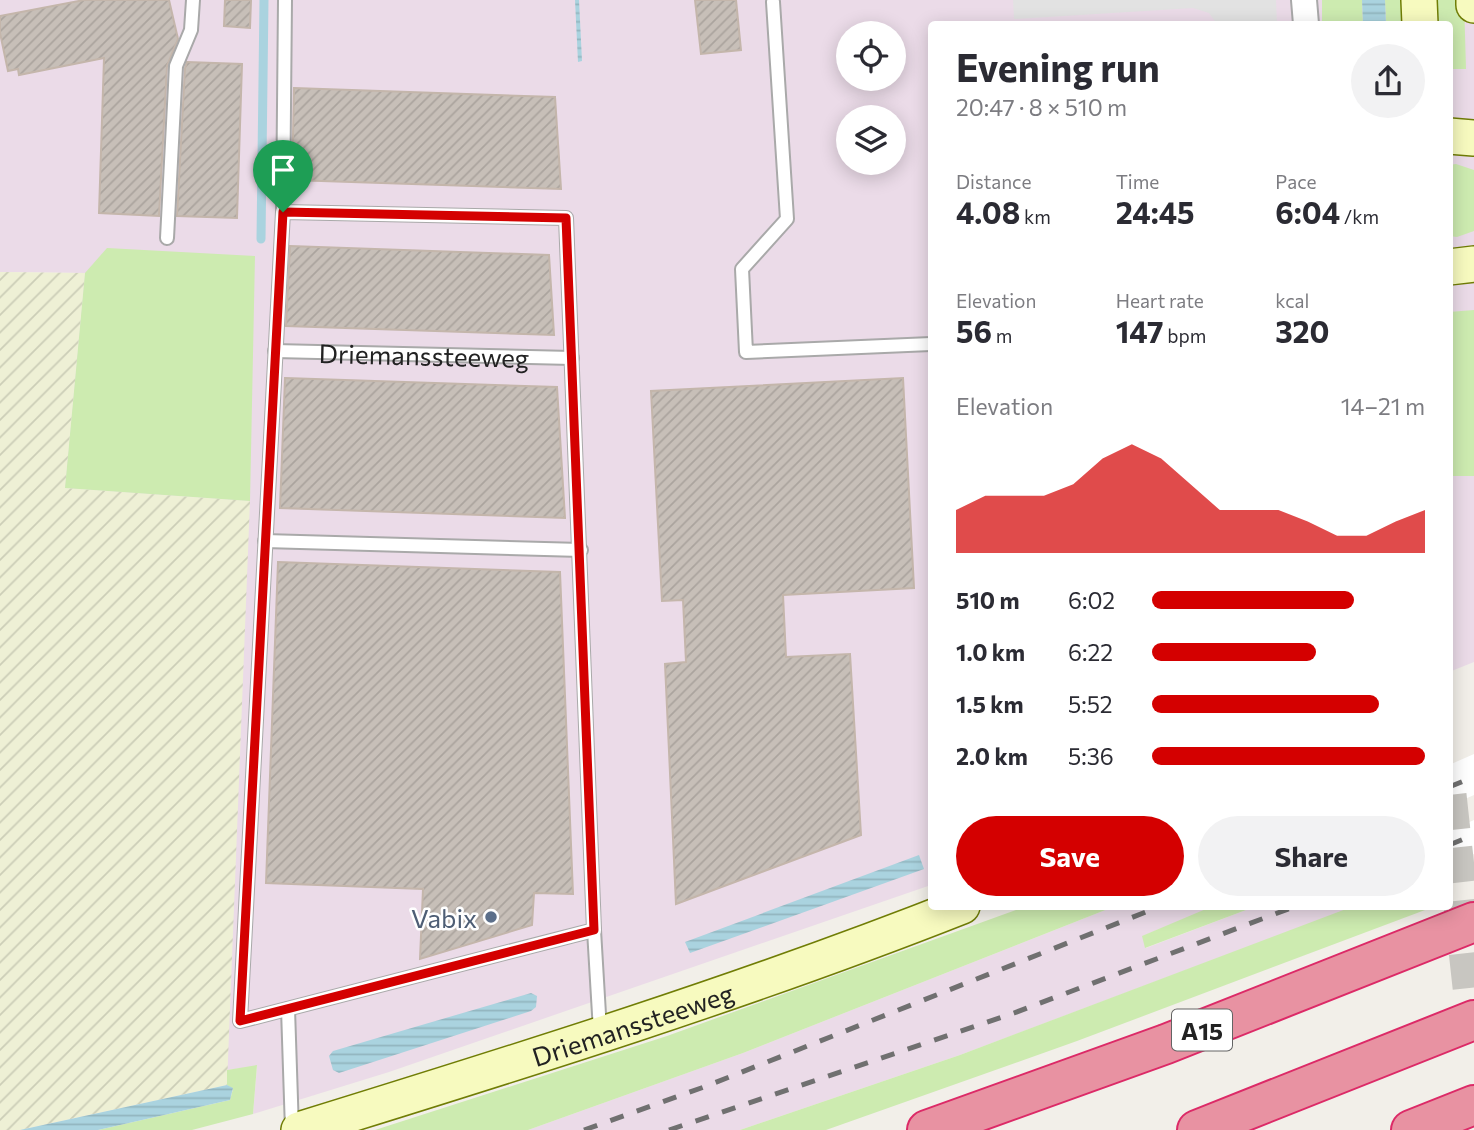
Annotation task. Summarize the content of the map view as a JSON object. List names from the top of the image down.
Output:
{
  "streets": {
    "highway": ["A15"],
    "main road": ["Driemanssteeweg"]
  },
  "places": ["Vabix"],
  "page": {
    "heading": ["Evening run", "20:47 · 8 × 510 m"],
    "stats": [
      ["Distance", "4.08 km"],
      ["Time", "24:45"],
      ["Pace", "6:04 /km"],
      ["Elevation", "56 m"],
      ["Heart rate", "147 bpm"],
      ["kcal", "320"]
    ],
    "chart": ["Elevation", "14–21 m"],
    "list": [
      {
        "name": "510 m",
        "note": "6:02"
      },
      {
        "name": "1.0 km",
        "note": "6:22"
      },
      {
        "name": "1.5 km",
        "note": "5:52"
      },
      {
        "name": "2.0 km",
        "note": "5:36"
      }
    ],
    "buttons": ["Save", "Share"]
  }
}
